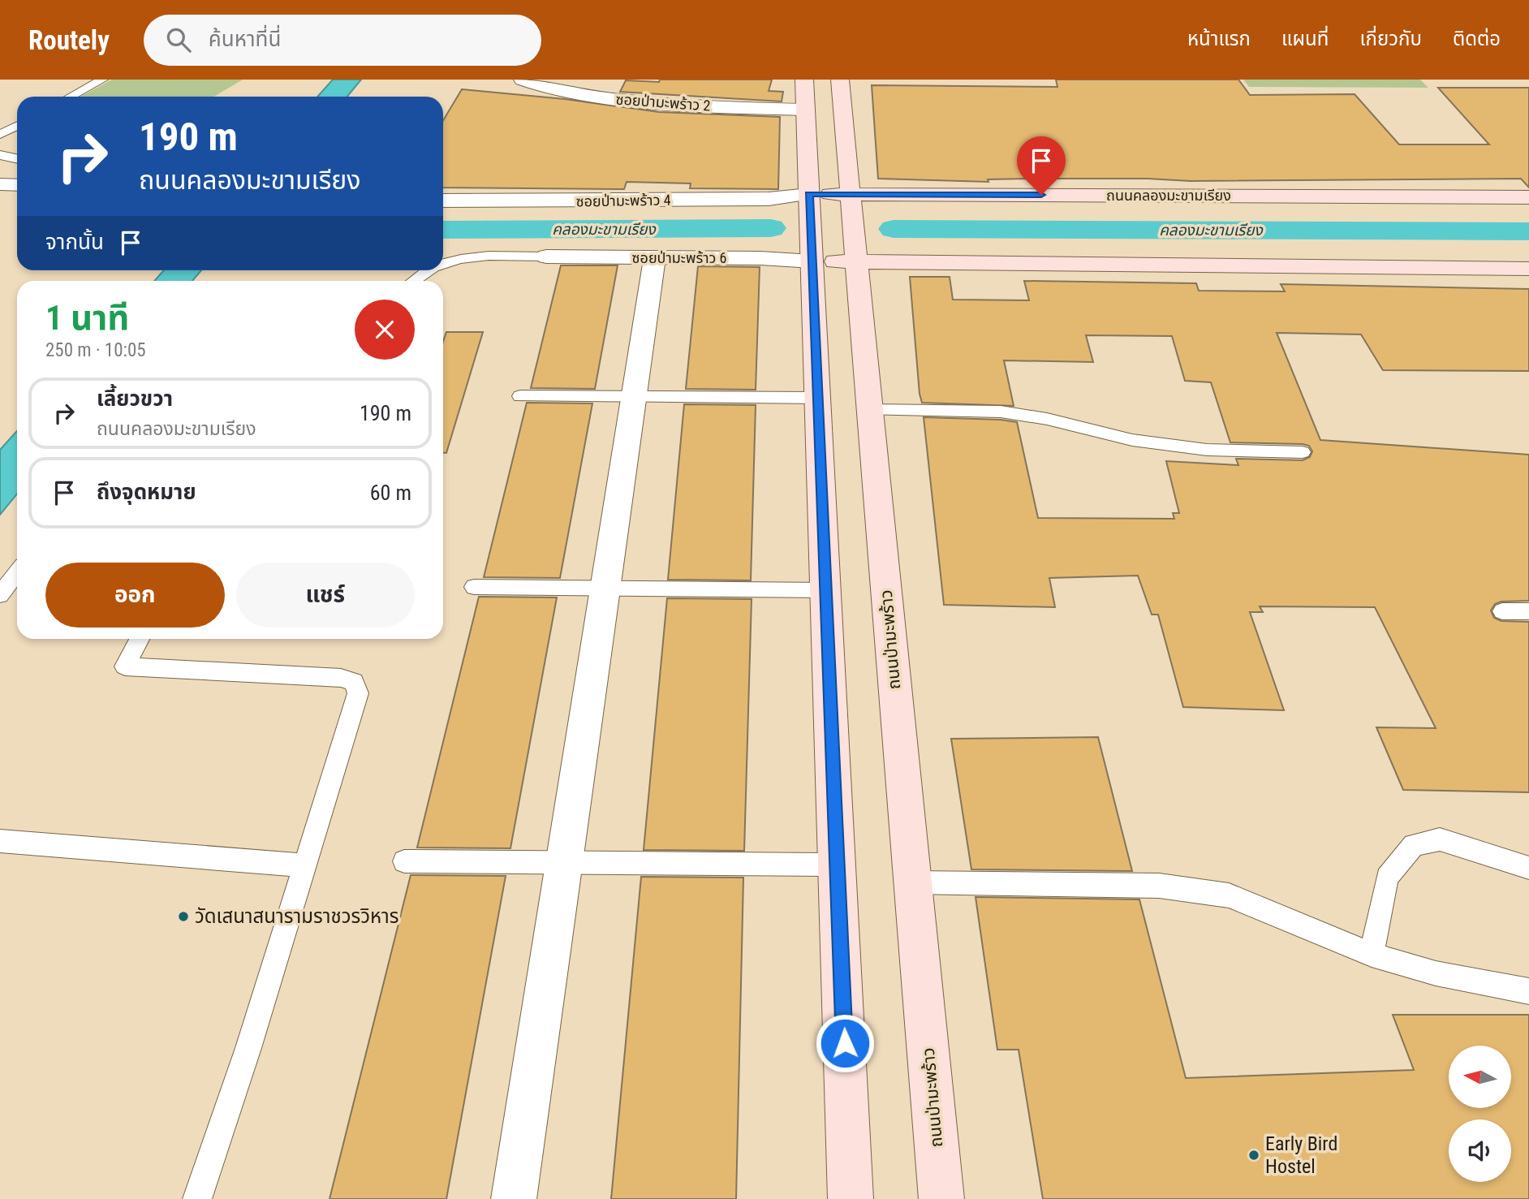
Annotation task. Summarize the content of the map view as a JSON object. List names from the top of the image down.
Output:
{
  "streets": {
    "street": [
      "ซอยป่ามะพร้าว 2",
      "ถนนคลองมะขามเรียง",
      "ซอยป่ามะพร้าว 4",
      "ซอยป่ามะพร้าว 6",
      "ถนนป่ามะพร้าว"
    ]
  },
  "crossings": [
    ["ถนนคลองมะขามเรียง", "ซอยป่ามะพร้าว 4"],
    ["ถนนคลองมะขามเรียง", "ถนนป่ามะพร้าว"]
  ],
  "water": ["คลองมะขามเรียง"],
  "places": ["วัดเสนาสนารามราชวรวิหาร", "Early Bird Hostel"],
  "north": "left",
  "page": {
    "header": "Routely",
    "search": "ค้นหาที่นี่",
    "nav": [
      "หน้าแรก",
      "แผนที่",
      "เกี่ยวกับ",
      "ติดต่อ"
    ],
    "turn": ["190 m", "ถนนคลองมะขามเรียง"],
    "then": "จากนั้น",
    "heading": ["1 นาที", "250 m · 10:05"],
    "list": [
      {
        "name": "เลี้ยวขวา",
        "note": "ถนนคลองมะขามเรียง",
        "value": "190 m"
      },
      {
        "name": "ถึงจุดหมาย",
        "value": "60 m"
      }
    ],
    "buttons": ["ออก", "แชร์"]
  }
}
